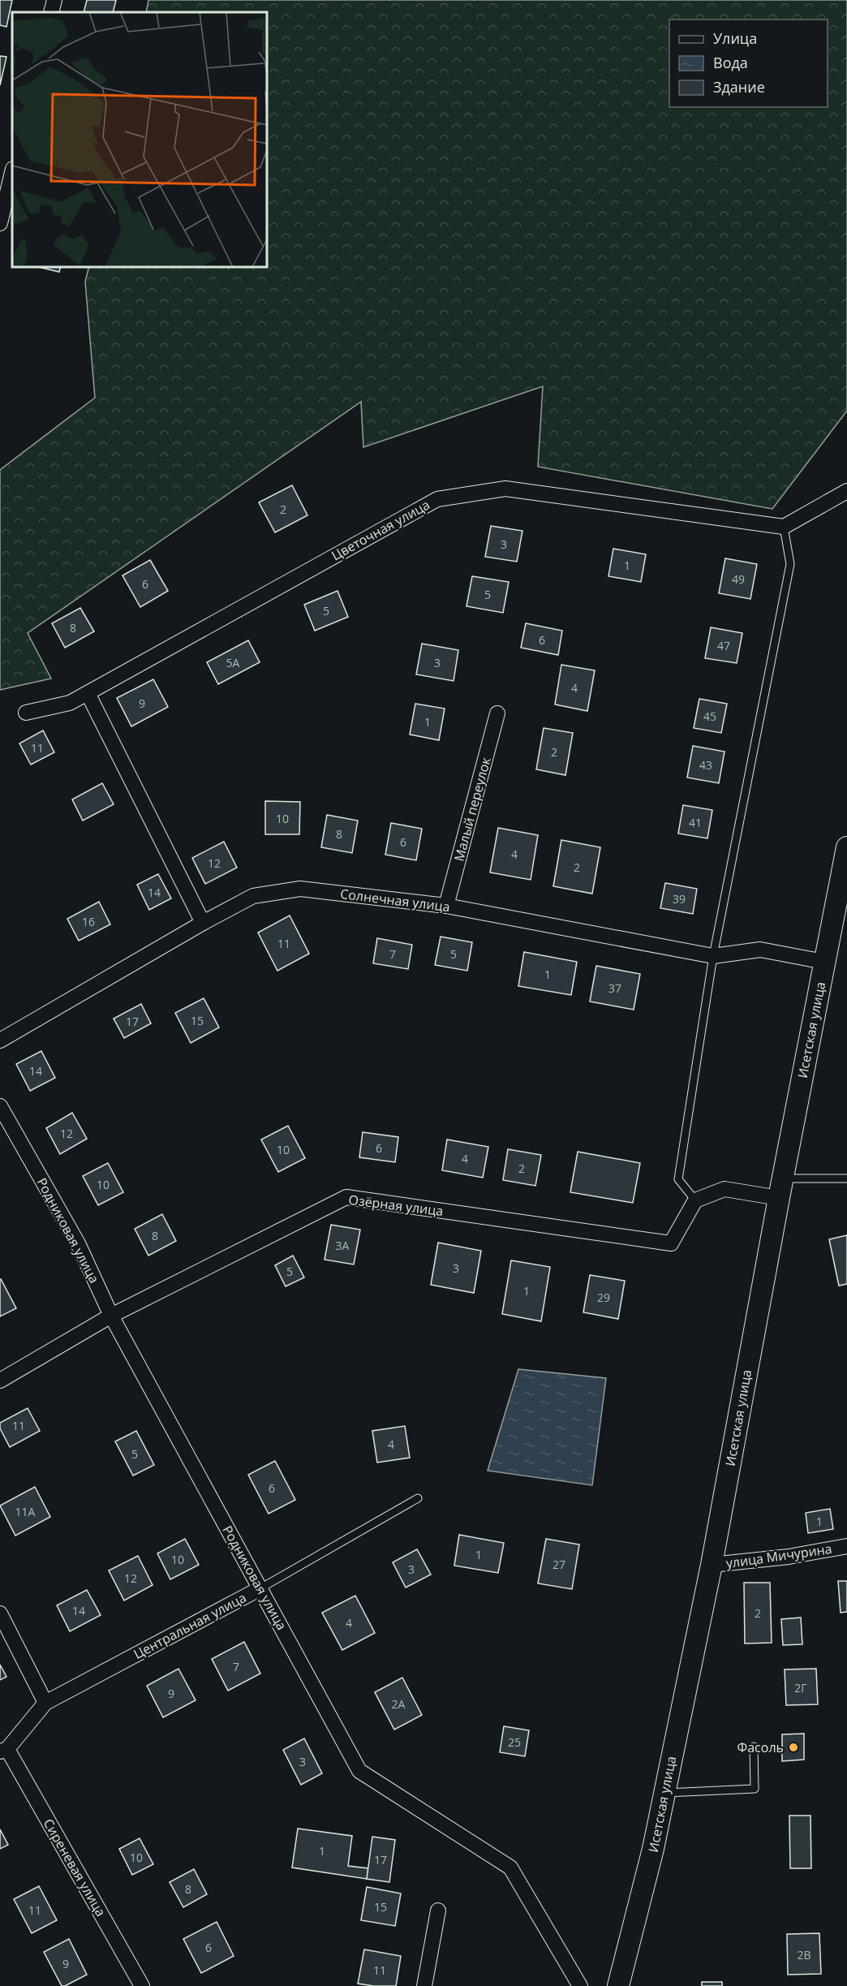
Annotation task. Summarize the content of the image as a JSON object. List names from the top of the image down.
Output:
{
  "streets": {
    "main road": ["Исетская улица"],
    "street": [
      "Цветочная улица",
      "Малый переулок",
      "Солнечная улица",
      "Озёрная улица",
      "Родниковая улица",
      "улица Мичурина",
      "Центральная улица",
      "Сиреневая улица"
    ]
  },
  "crossings": [
    ["Малый переулок", "Солнечная улица"],
    ["Солнечная улица", "Исетская улица"],
    ["Исетская улица", "улица Мичурина"],
    ["Озёрная улица", "Родниковая улица"],
    ["Родниковая улица", "Центральная улица"],
    ["Центральная улица", "Сиреневая улица"]
  ],
  "places": ["Фасоль"],
  "house_numbers": [
    "2",
    "3",
    "1",
    "49",
    "6",
    "5",
    "5",
    "8",
    "6",
    "47",
    "5А",
    "3",
    "4",
    "9",
    "45",
    "1",
    "11",
    "2",
    "43",
    "10",
    "41",
    "8",
    "6",
    "4",
    "12",
    "2",
    "14",
    "39",
    "16",
    "11",
    "7",
    "5",
    "1",
    "37",
    "15",
    "17",
    "14",
    "12",
    "6",
    "10",
    "4",
    "2",
    "10",
    "8",
    "3А",
    "3",
    "5",
    "1",
    "29",
    "11",
    "4",
    "5",
    "6",
    "11А",
    "1",
    "1",
    "10",
    "27",
    "3",
    "12",
    "14",
    "2",
    "4",
    "7",
    "2Г",
    "9",
    "2А",
    "25",
    "3",
    "1",
    "10",
    "17",
    "8",
    "15",
    "11",
    "6",
    "2В",
    "9",
    "11"
  ],
  "legend": ["Улица", "Вода", "Здание"]
}
